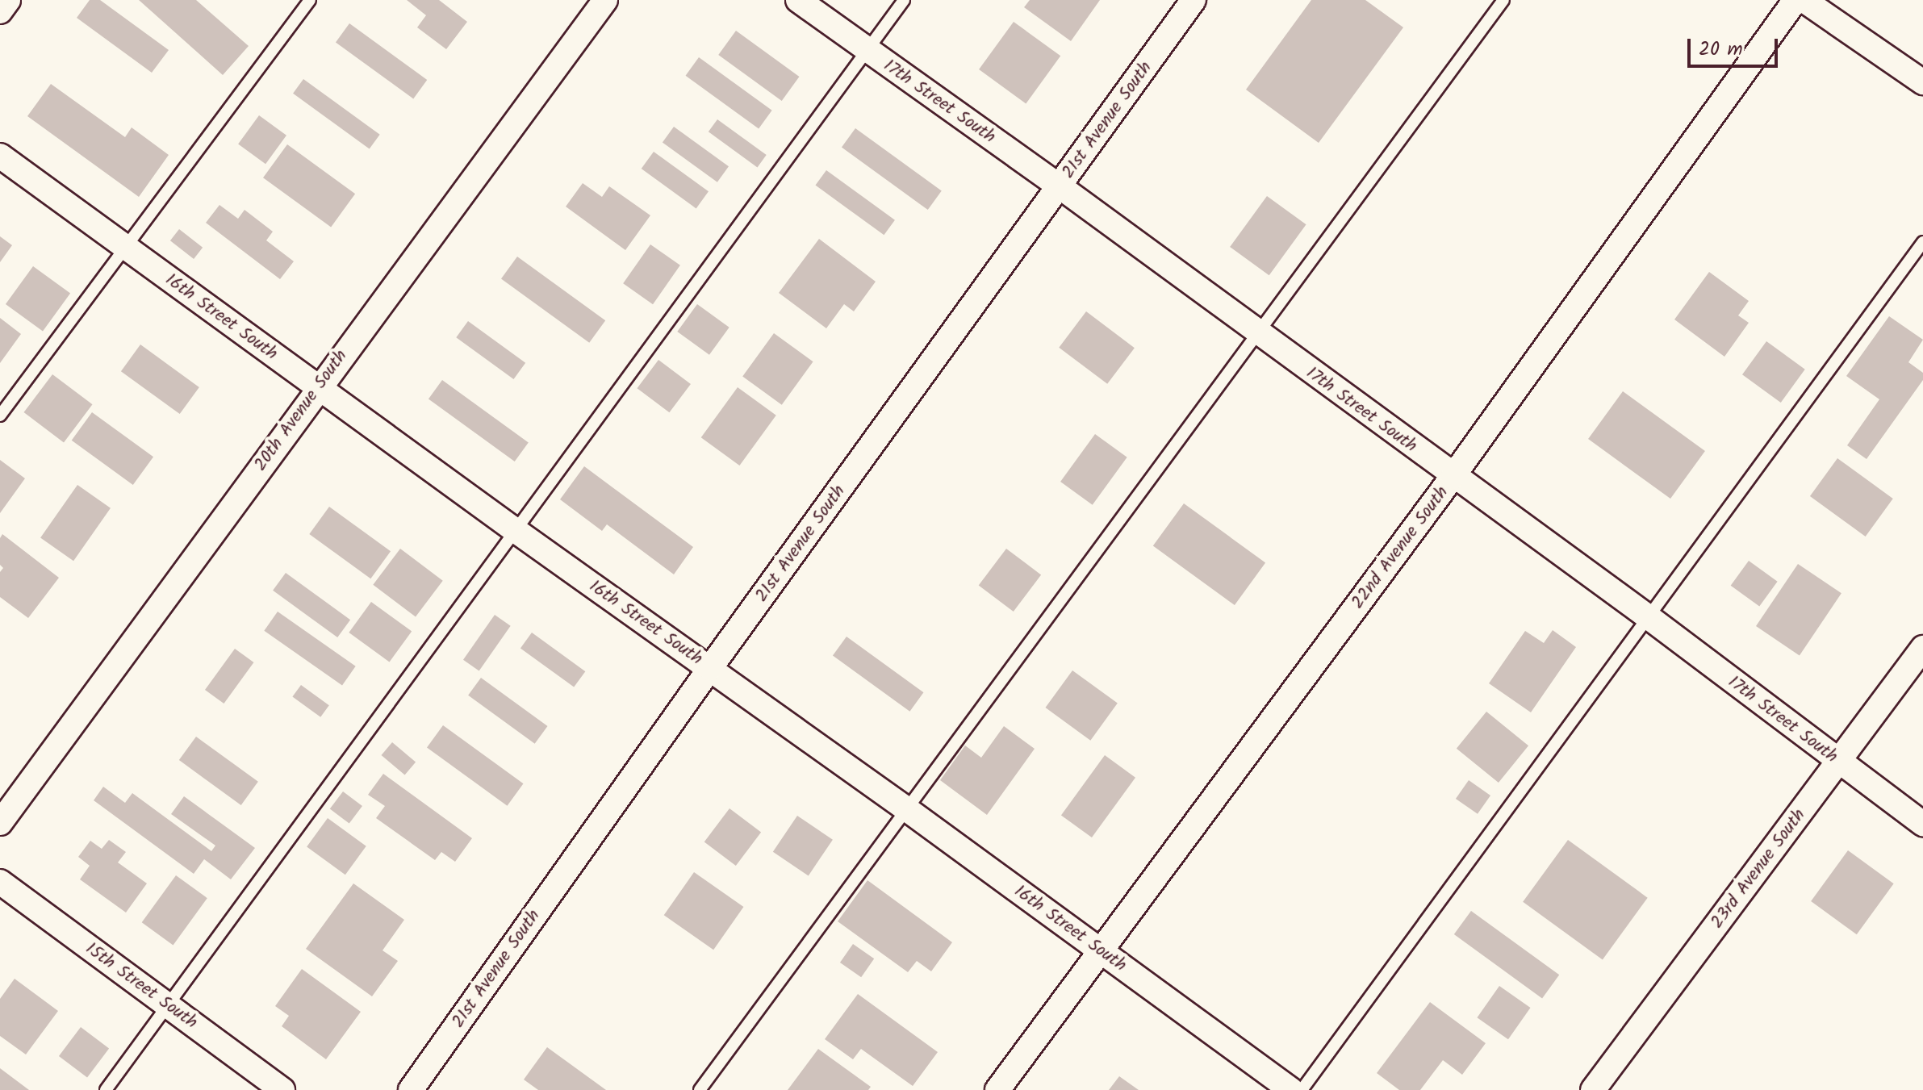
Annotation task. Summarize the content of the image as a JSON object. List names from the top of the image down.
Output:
{
  "streets": {
    "street": [
      "17th Street South",
      "21st Avenue South",
      "16th Street South",
      "20th Avenue South",
      "22nd Avenue South",
      "23rd Avenue South",
      "15th Street South"
    ]
  },
  "crossings": [
    ["17th Street South", "21st Avenue South"],
    ["17th Street South", "22nd Avenue South"],
    ["17th Street South", "23rd Avenue South"],
    ["21st Avenue South", "16th Street South"],
    ["16th Street South", "20th Avenue South"],
    ["16th Street South", "22nd Avenue South"]
  ],
  "scale_bar": "20 m"
}
